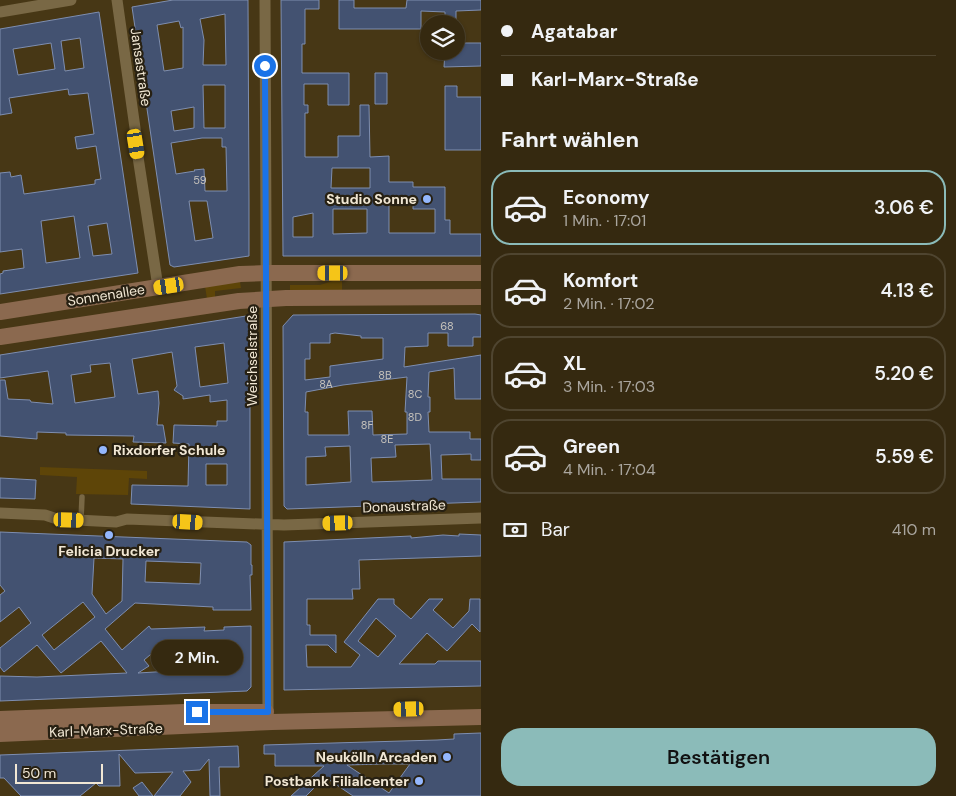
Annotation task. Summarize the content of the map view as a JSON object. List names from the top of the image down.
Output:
{
  "streets": {
    "main road": ["Sonnenallee", "Karl-Marx-Straße"],
    "street": ["Jansastraße", "Weichselstraße", "Donaustraße"]
  },
  "crossings": [
    ["Jansastraße", "Sonnenallee"],
    ["Sonnenallee", "Weichselstraße"],
    ["Weichselstraße", "Donaustraße"],
    ["Weichselstraße", "Karl-Marx-Straße"]
  ],
  "places": [
    "Studio Sonne",
    "Rixdorfer Schule",
    "Felicia Drucker",
    "Neukölln Arcaden",
    "Postbank Filialcenter"
  ],
  "house_numbers": [
    "59",
    "68",
    "8B",
    "8A",
    "8C",
    "8D",
    "8F",
    "8E"
  ],
  "scale_bar": "50 m",
  "page": {
    "banner": ["Agatabar", "Karl-Marx-Straße"],
    "heading": "Fahrt wählen",
    "list": [
      {
        "name": "Economy",
        "note": "1 Min. · 17:01",
        "value": "3.06 €"
      },
      {
        "name": "Komfort",
        "note": "2 Min. · 17:02",
        "value": "4.13 €"
      },
      {
        "name": "XL",
        "note": "3 Min. · 17:03",
        "value": "5.20 €"
      },
      {
        "name": "Green",
        "note": "4 Min. · 17:04",
        "value": "5.59 €"
      }
    ],
    "pay": ["Bar", "410 m"],
    "bubble": "2 Min.",
    "buttons": "Bestätigen",
    "scale": "50 m"
  }
}
